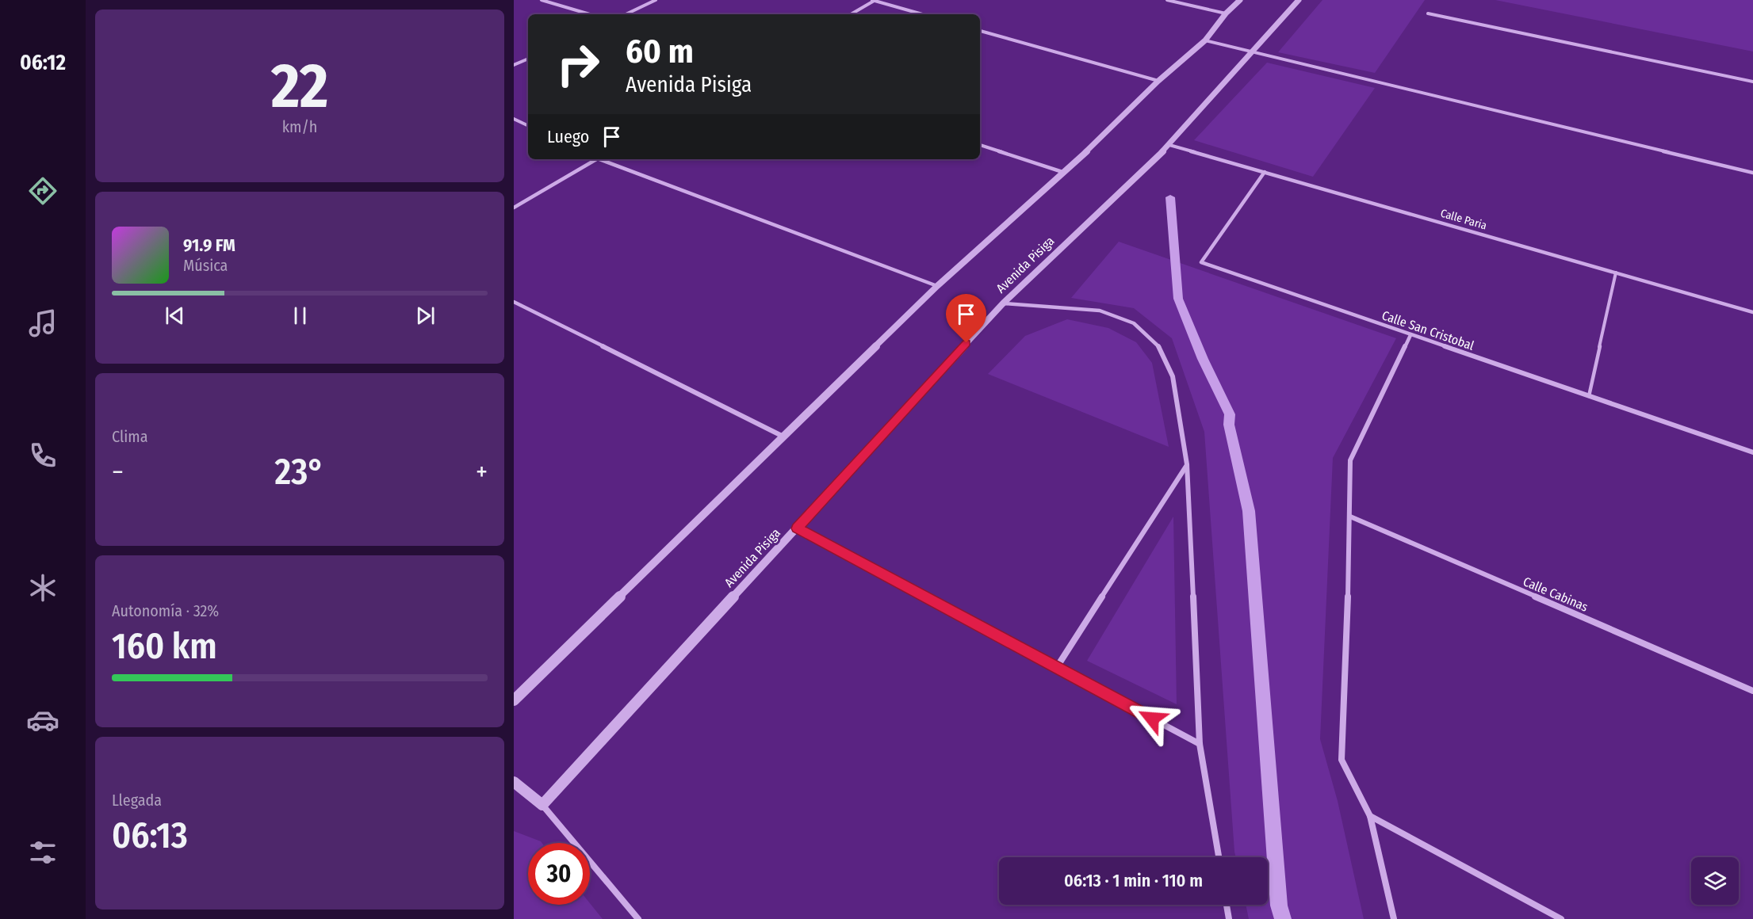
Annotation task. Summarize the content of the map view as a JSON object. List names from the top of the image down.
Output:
{
  "streets": {
    "street": [
      "Calle Paria",
      "Avenida Pisiga",
      "Calle San Cristobal",
      "Calle Cabinas"
    ]
  },
  "crossings": [
    ["Calle Paria", "Avenida Pisiga"],
    ["Calle Paria", "Calle San Cristobal"]
  ],
  "page": {
    "tabs": "06:12",
    "tile": [
      ["22", "km/h"],
      "Clima",
      ["Autonomía · 32%", "160 km"],
      ["Llegada", "06:13"]
    ],
    "turn": ["60 m", "Avenida Pisiga"],
    "then": "Luego",
    "song": ["91.9 FM", "Música"],
    "heat": ["−", "23°", "+"],
    "limit": "30",
    "trip": "06:13 · 1 min · 110 m"
  }
}
